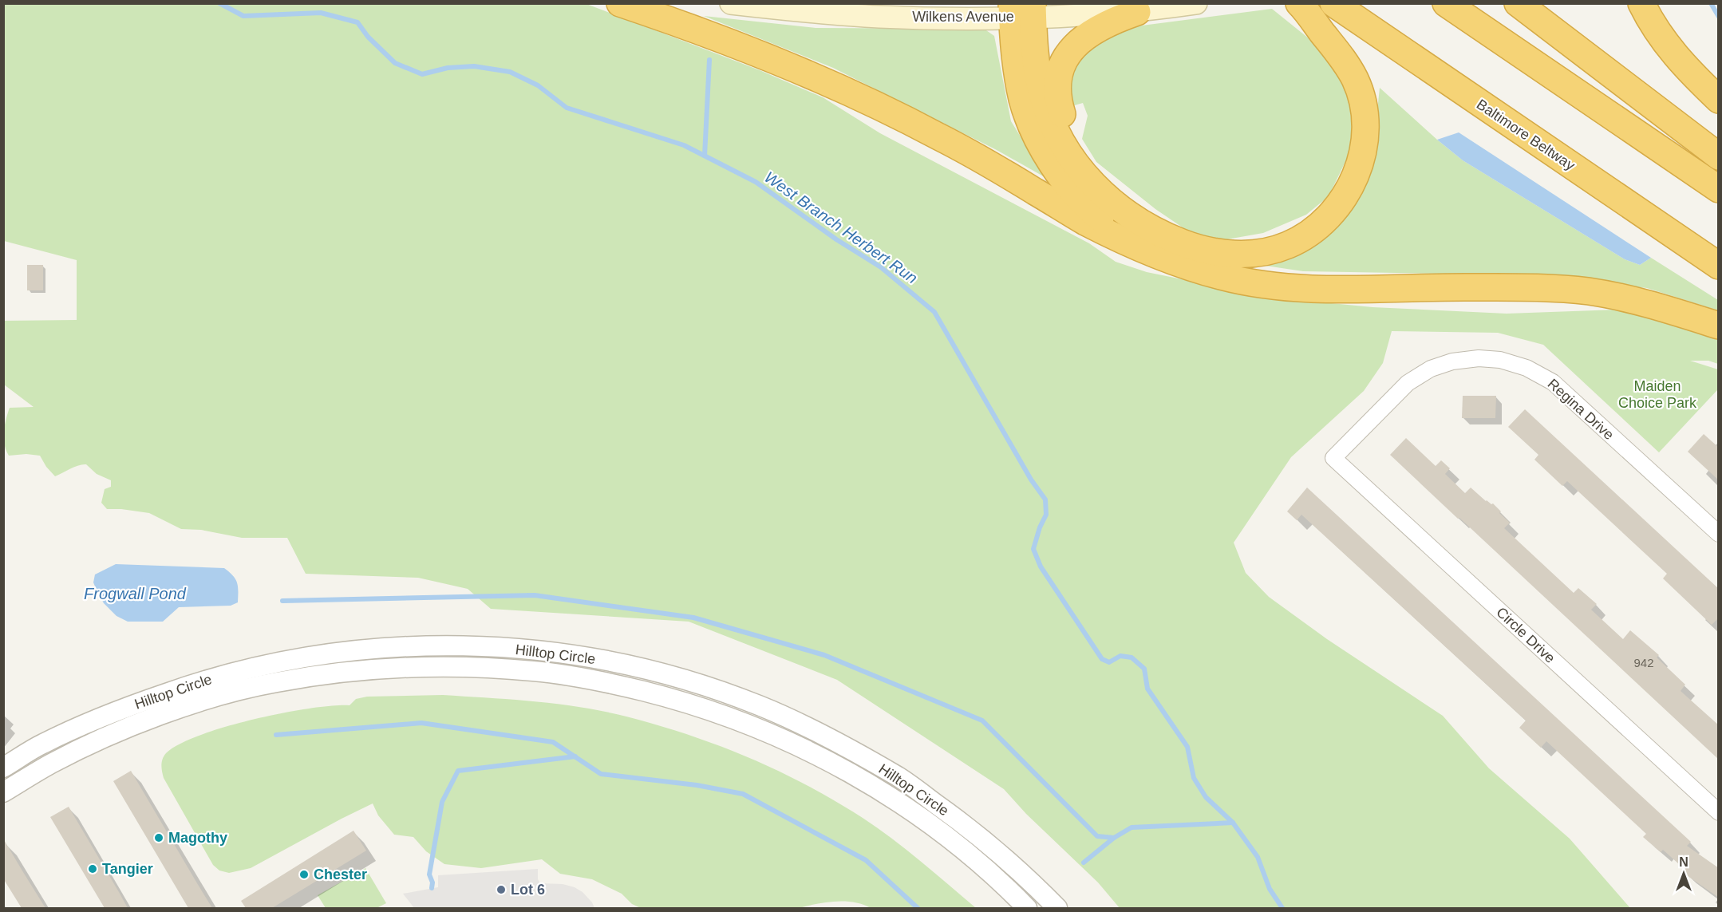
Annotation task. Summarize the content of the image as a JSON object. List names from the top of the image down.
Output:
{
  "streets": {
    "highway": ["Baltimore Beltway"],
    "main road": ["Wilkens Avenue"],
    "street": ["Regina Drive", "Circle Drive", "Hilltop Circle"]
  },
  "crossings": [
    ["Regina Drive", "Circle Drive"]
  ],
  "water": ["West Branch Herbert Run", "Frogwall Pond"],
  "parks": ["Maiden Choice Park"],
  "places": [
    "Magothy",
    "Tangier",
    "Chester",
    "Lot 6"
  ],
  "house_numbers": ["942"],
  "north": "top"
}
